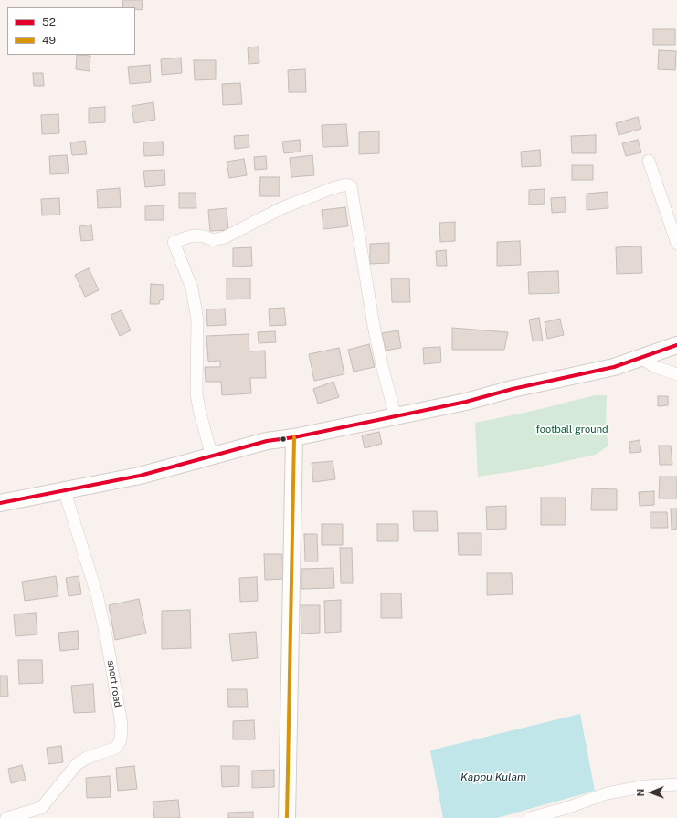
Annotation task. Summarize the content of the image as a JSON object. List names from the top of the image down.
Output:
{
  "streets": {
    "street": ["short road"]
  },
  "water": ["Kappu Kulam"],
  "parks": ["football ground"],
  "lines": ["transit line 52", "transit line 49"],
  "legend": ["52", "49"],
  "north": "left"
}
